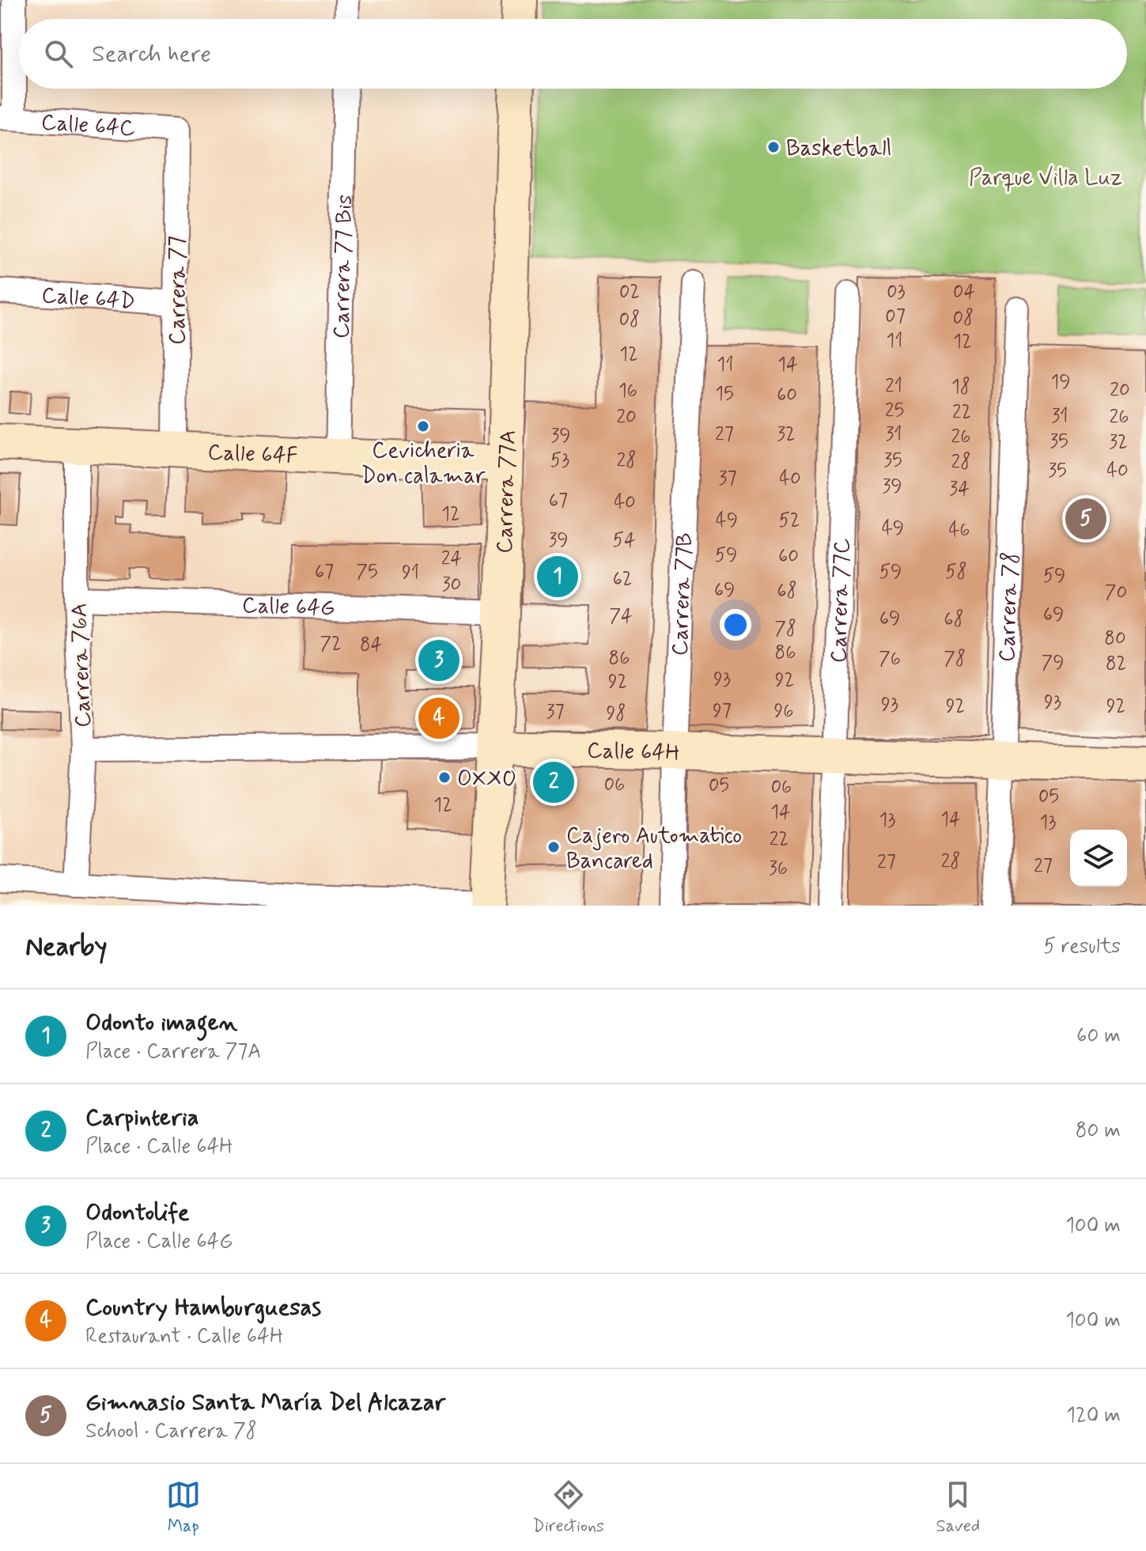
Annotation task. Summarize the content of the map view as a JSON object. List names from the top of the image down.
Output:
{
  "streets": {
    "street": [
      "Calle 64C",
      "Carrera 77 Bis",
      "Carrera 77",
      "Calle 64D",
      "Calle 64F",
      "Carrera 77A",
      "Carrera 77B",
      "Carrera 77C",
      "Calle 64G",
      "Carrera 78",
      "Carrera 76A",
      "Calle 64H"
    ]
  },
  "crossings": [
    ["Calle 64C", "Carrera 77"],
    ["Carrera 77 Bis", "Calle 64F"],
    ["Carrera 77", "Calle 64D"],
    ["Carrera 77", "Calle 64F"],
    ["Calle 64F", "Carrera 77A"],
    ["Calle 64F", "Carrera 76A"],
    ["Carrera 77A", "Calle 64G"],
    ["Carrera 77A", "Calle 64H"],
    ["Carrera 77B", "Calle 64H"],
    ["Carrera 77C", "Calle 64H"],
    ["Calle 64G", "Carrera 76A"],
    ["Carrera 78", "Calle 64H"],
    ["Carrera 76A", "Calle 64H"]
  ],
  "parks": ["Parque Villa Luz"],
  "places": [
    "Basketball",
    "Cevicheria Don calamar",
    "OXXO",
    "Cajero Automatico Bancared"
  ],
  "house_numbers": [
    "02",
    "03",
    "04",
    "07",
    "08",
    "08",
    "11",
    "12",
    "12",
    "11",
    "14",
    "19",
    "21",
    "18",
    "20",
    "16",
    "15",
    "60",
    "25",
    "22",
    "31",
    "20",
    "26",
    "27",
    "32",
    "31",
    "39",
    "26",
    "35",
    "32",
    "53",
    "28",
    "35",
    "28",
    "35",
    "40",
    "37",
    "40",
    "39",
    "34",
    "67",
    "40",
    "12",
    "49",
    "52",
    "49",
    "46",
    "39",
    "54",
    "59",
    "60",
    "24",
    "67",
    "75",
    "59",
    "58",
    "91",
    "59",
    "62",
    "30",
    "69",
    "68",
    "70",
    "69",
    "74",
    "69",
    "68",
    "78",
    "80",
    "72",
    "84",
    "86",
    "86",
    "76",
    "78",
    "79",
    "82",
    "93",
    "92",
    "92",
    "93",
    "93",
    "92",
    "92",
    "97",
    "96",
    "37",
    "98",
    "06",
    "05",
    "06",
    "05",
    "12",
    "14",
    "14",
    "13",
    "13",
    "22",
    "28",
    "27",
    "27",
    "36"
  ],
  "page": {
    "search": "Search here",
    "pins": [
      "5",
      "1",
      "3",
      "4",
      "2"
    ],
    "heading": ["Nearby", "5 results"],
    "list": [
      {
        "mark": "1",
        "name": "Odonto imagen",
        "note": "Place · Carrera 77A",
        "value": "60 m"
      },
      {
        "mark": "2",
        "name": "Carpinteria",
        "note": "Place · Calle 64H",
        "value": "80 m"
      },
      {
        "mark": "3",
        "name": "Odontolife",
        "note": "Place · Calle 64G",
        "value": "100 m"
      },
      {
        "mark": "4",
        "name": "Country Hamburguesas",
        "note": "Restaurant · Calle 64H",
        "value": "100 m"
      },
      {
        "mark": "5",
        "name": "Gimnasio Santa María Del Alcazar",
        "note": "School · Carrera 78",
        "value": "120 m"
      }
    ],
    "nav": ["Map", "Directions", "Saved"]
  }
}
